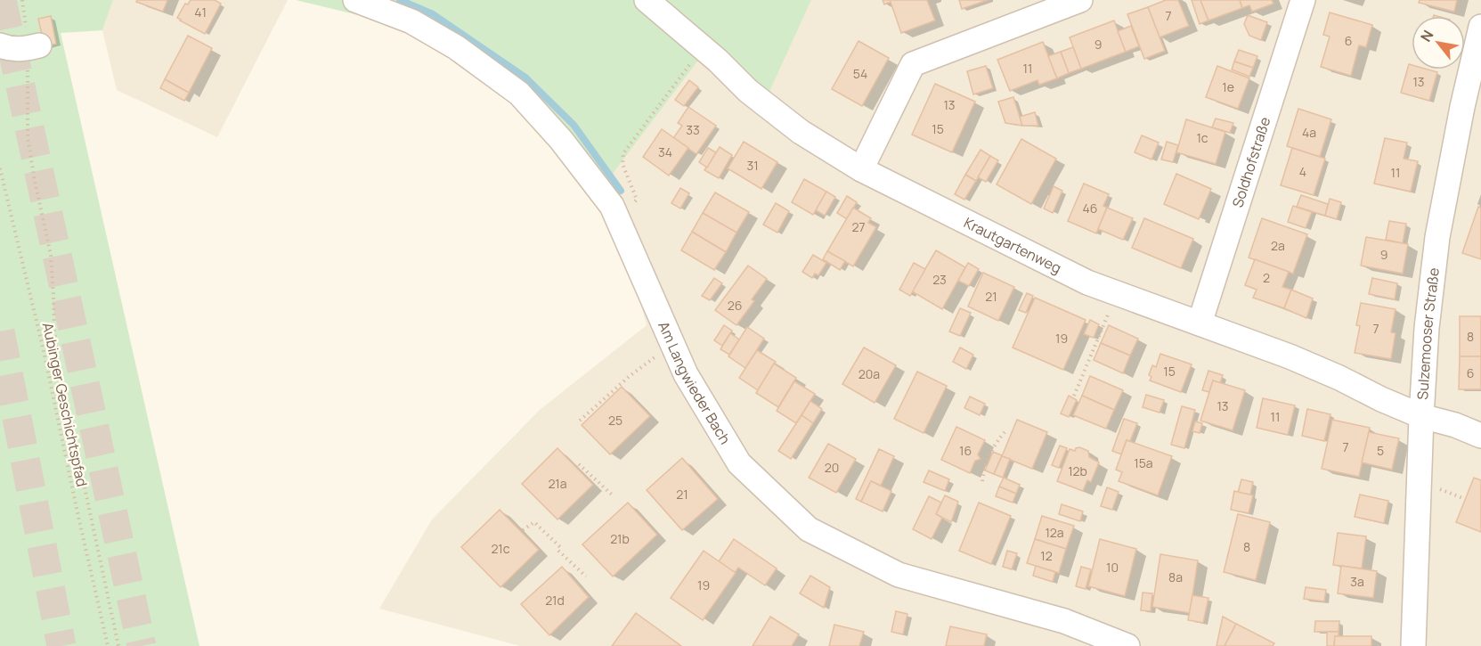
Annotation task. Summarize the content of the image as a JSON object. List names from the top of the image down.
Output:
{
  "streets": {
    "street": [
      "Soldhofstraße",
      "Krautgartenweg",
      "Sulzemooser Straße",
      "Am Langwieder Bach"
    ],
    "path": ["Aubinger Geschichtspfad"]
  },
  "crossings": [
    ["Soldhofstraße", "Krautgartenweg"],
    ["Krautgartenweg", "Sulzemooser Straße"]
  ],
  "house_numbers": [
    "41",
    "7",
    "6",
    "9",
    "11",
    "54",
    "13",
    "1e",
    "13",
    "15",
    "33",
    "4a",
    "1c",
    "34",
    "31",
    "4",
    "11",
    "46",
    "27",
    "2a",
    "9",
    "2",
    "23",
    "21",
    "26",
    "7",
    "8",
    "19",
    "15",
    "6",
    "20a",
    "13",
    "11",
    "25",
    "7",
    "16",
    "5",
    "15a",
    "20",
    "12b",
    "21a",
    "21",
    "12a",
    "21b",
    "8",
    "21c",
    "12",
    "10",
    "8a",
    "3a",
    "19",
    "21d"
  ],
  "north": "top left"
}
